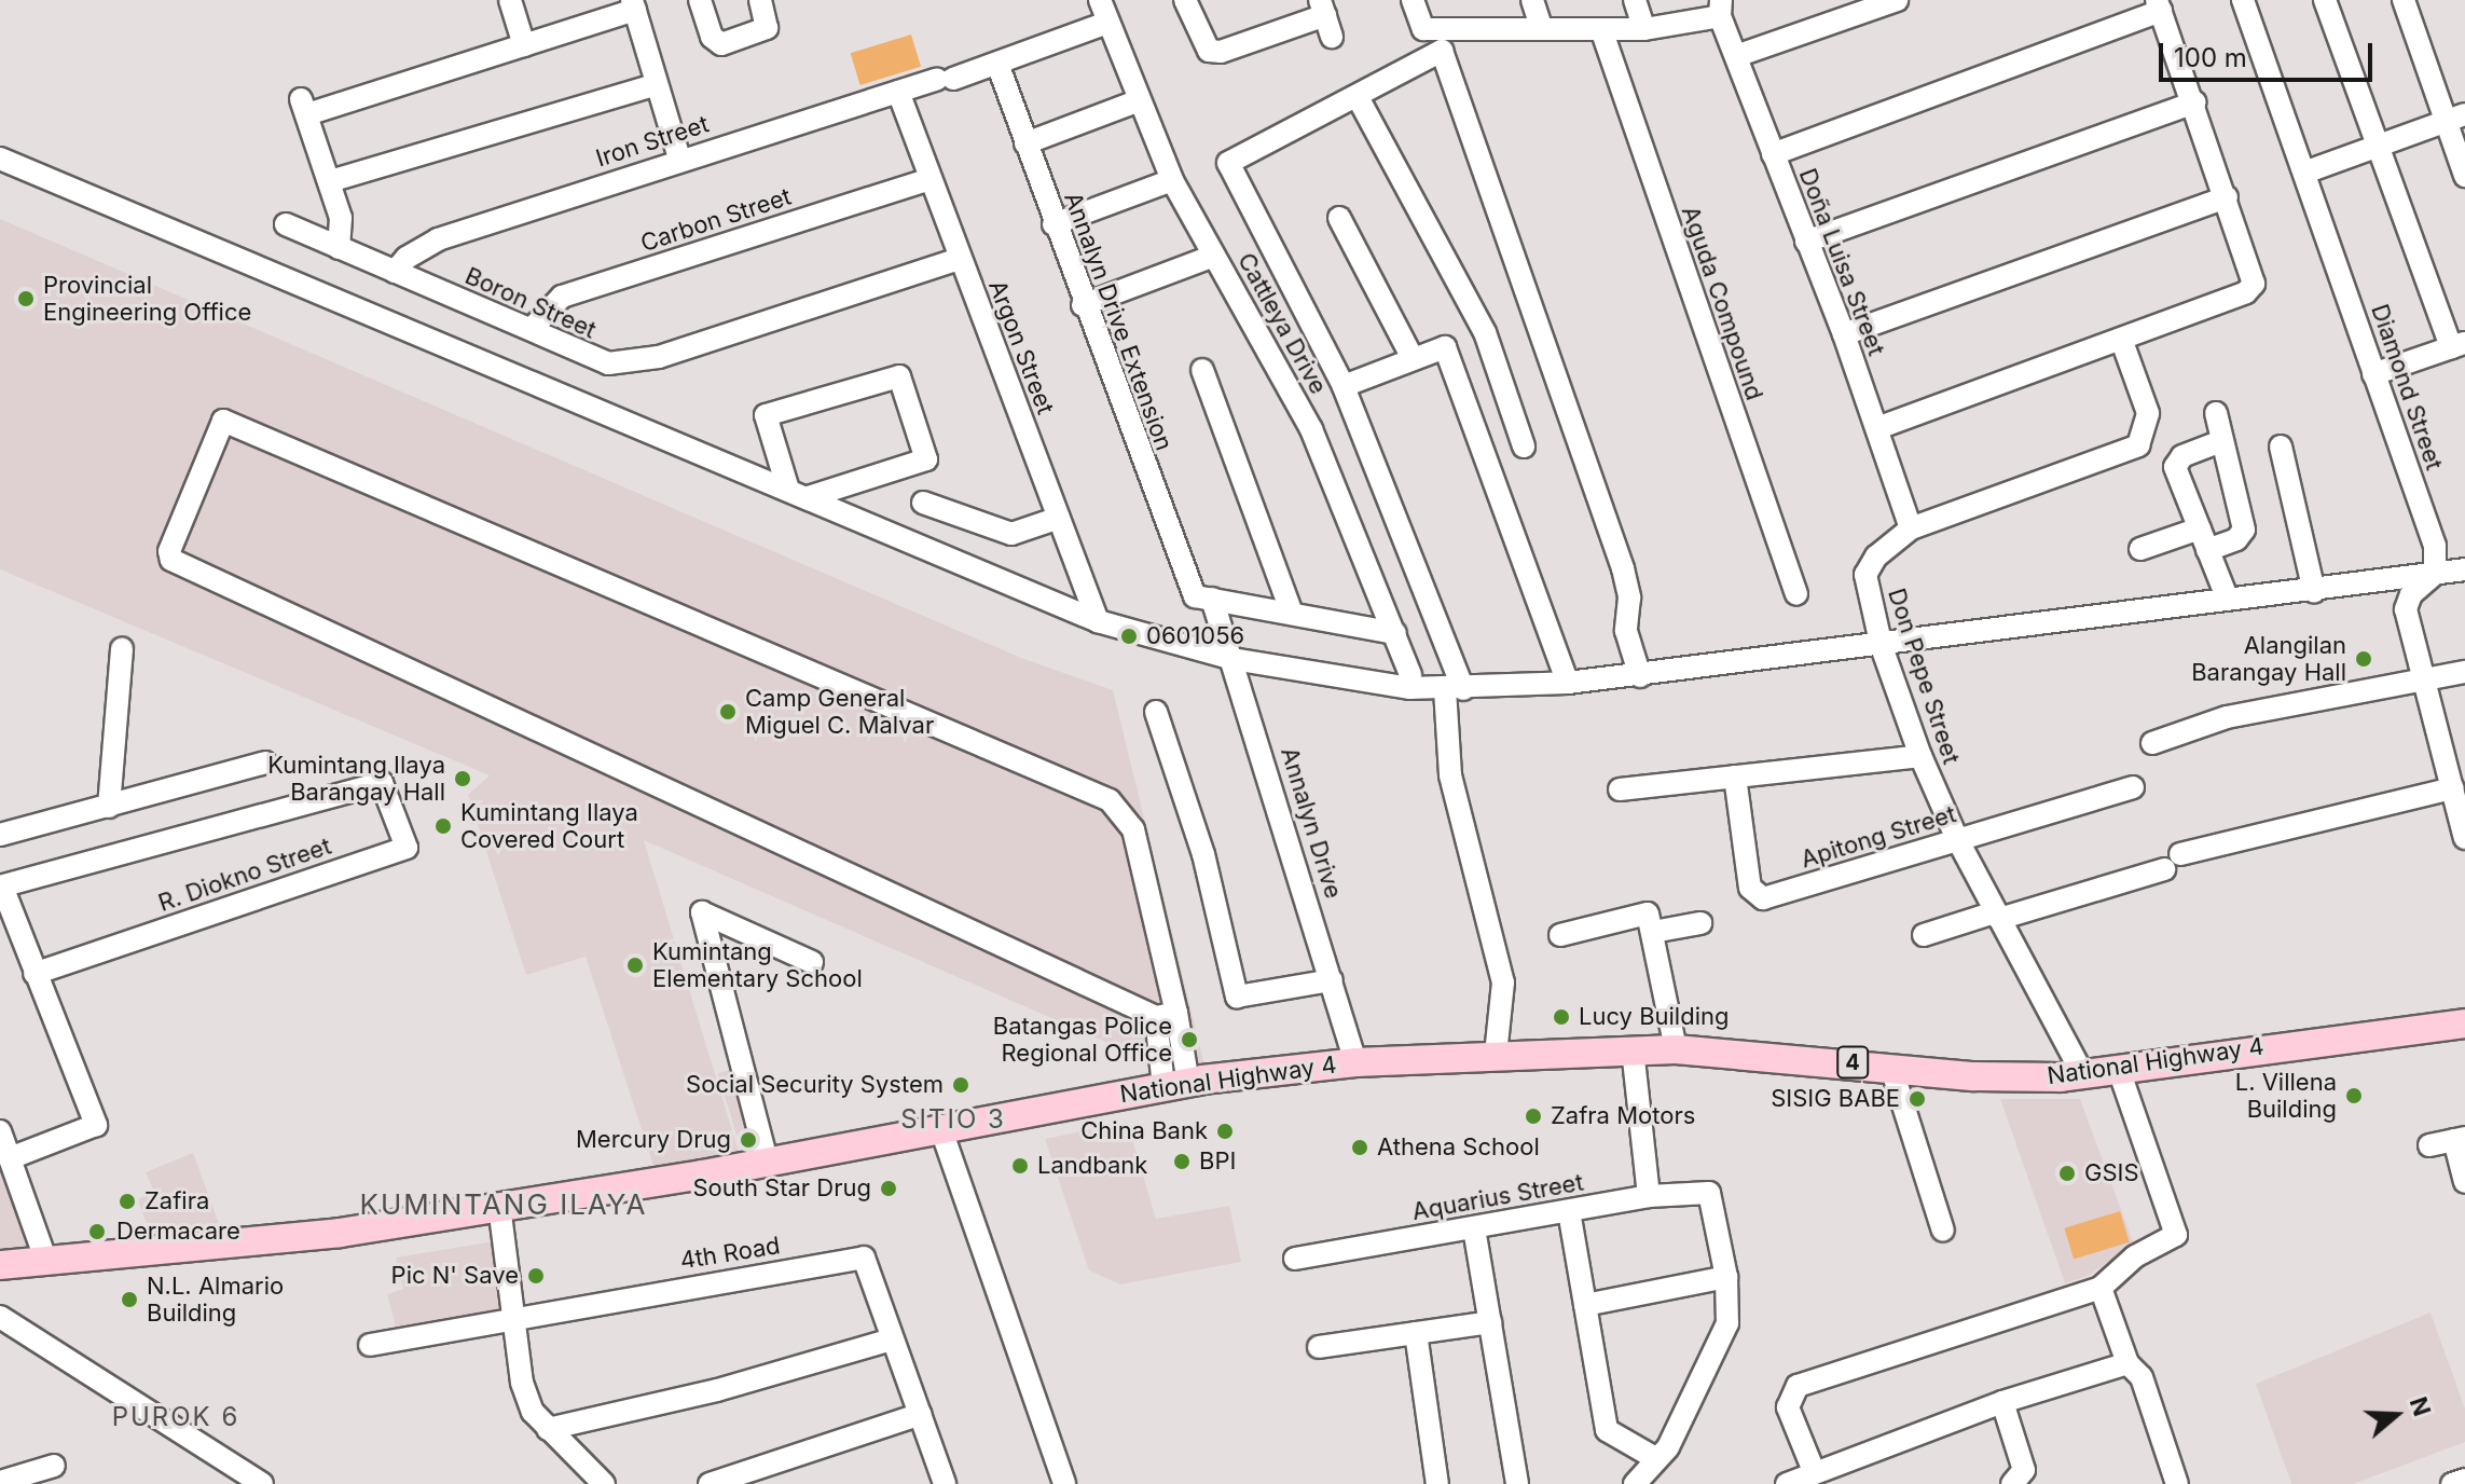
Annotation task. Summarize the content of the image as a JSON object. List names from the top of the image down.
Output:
{
  "streets": {
    "main road": ["National Highway 4", "4"],
    "street": [
      "Iron Street",
      "Carbon Street",
      "Doña Luisa Street",
      "Boron Street",
      "Aguda Compound",
      "Annalyn Drive Extension",
      "Cattleya Drive",
      "Argon Street",
      "Diamond Street",
      "Don Pepe Street",
      "Annalyn Drive",
      "Apitong Street",
      "R. Diokno Street",
      "Aquarius Street",
      "4th Road"
    ]
  },
  "crossings": [
    ["Iron Street", "Boron Street"],
    ["Iron Street", "Annalyn Drive Extension"],
    ["Iron Street", "Cattleya Drive"],
    ["Iron Street", "Argon Street"],
    ["Carbon Street", "Boron Street"],
    ["Carbon Street", "Argon Street"],
    ["Doña Luisa Street", "Don Pepe Street"],
    ["Boron Street", "Argon Street"],
    ["Annalyn Drive Extension", "Annalyn Drive"],
    ["Don Pepe Street", "Apitong Street"],
    ["Don Pepe Street", "National Highway 4"],
    ["Annalyn Drive", "National Highway 4"]
  ],
  "districts": ["SITIO 3", "KUMINTANG ILAYA", "PUROK 6"],
  "places": [
    "Provincial Engineering Office",
    "0601056",
    "Alangilan Barangay Hall",
    "Camp General Miguel C. Malvar",
    "Kumintang Ilaya Barangay Hall",
    "Kumintang Ilaya Covered Court",
    "Kumintang Elementary School",
    "Lucy Building",
    "Batangas Police Regional Office",
    "Social Security System",
    "L. Villena Building",
    "SISIG BABE",
    "Zafra Motors",
    "China Bank",
    "Mercury Drug",
    "Athena School",
    "BPI",
    "Landbank",
    "GSIS",
    "South Star Drug",
    "Zafira",
    "Dermacare",
    "Pic N' Save",
    "N.L. Almario Building"
  ],
  "scale_bar": "100 m",
  "north": "right"
}
